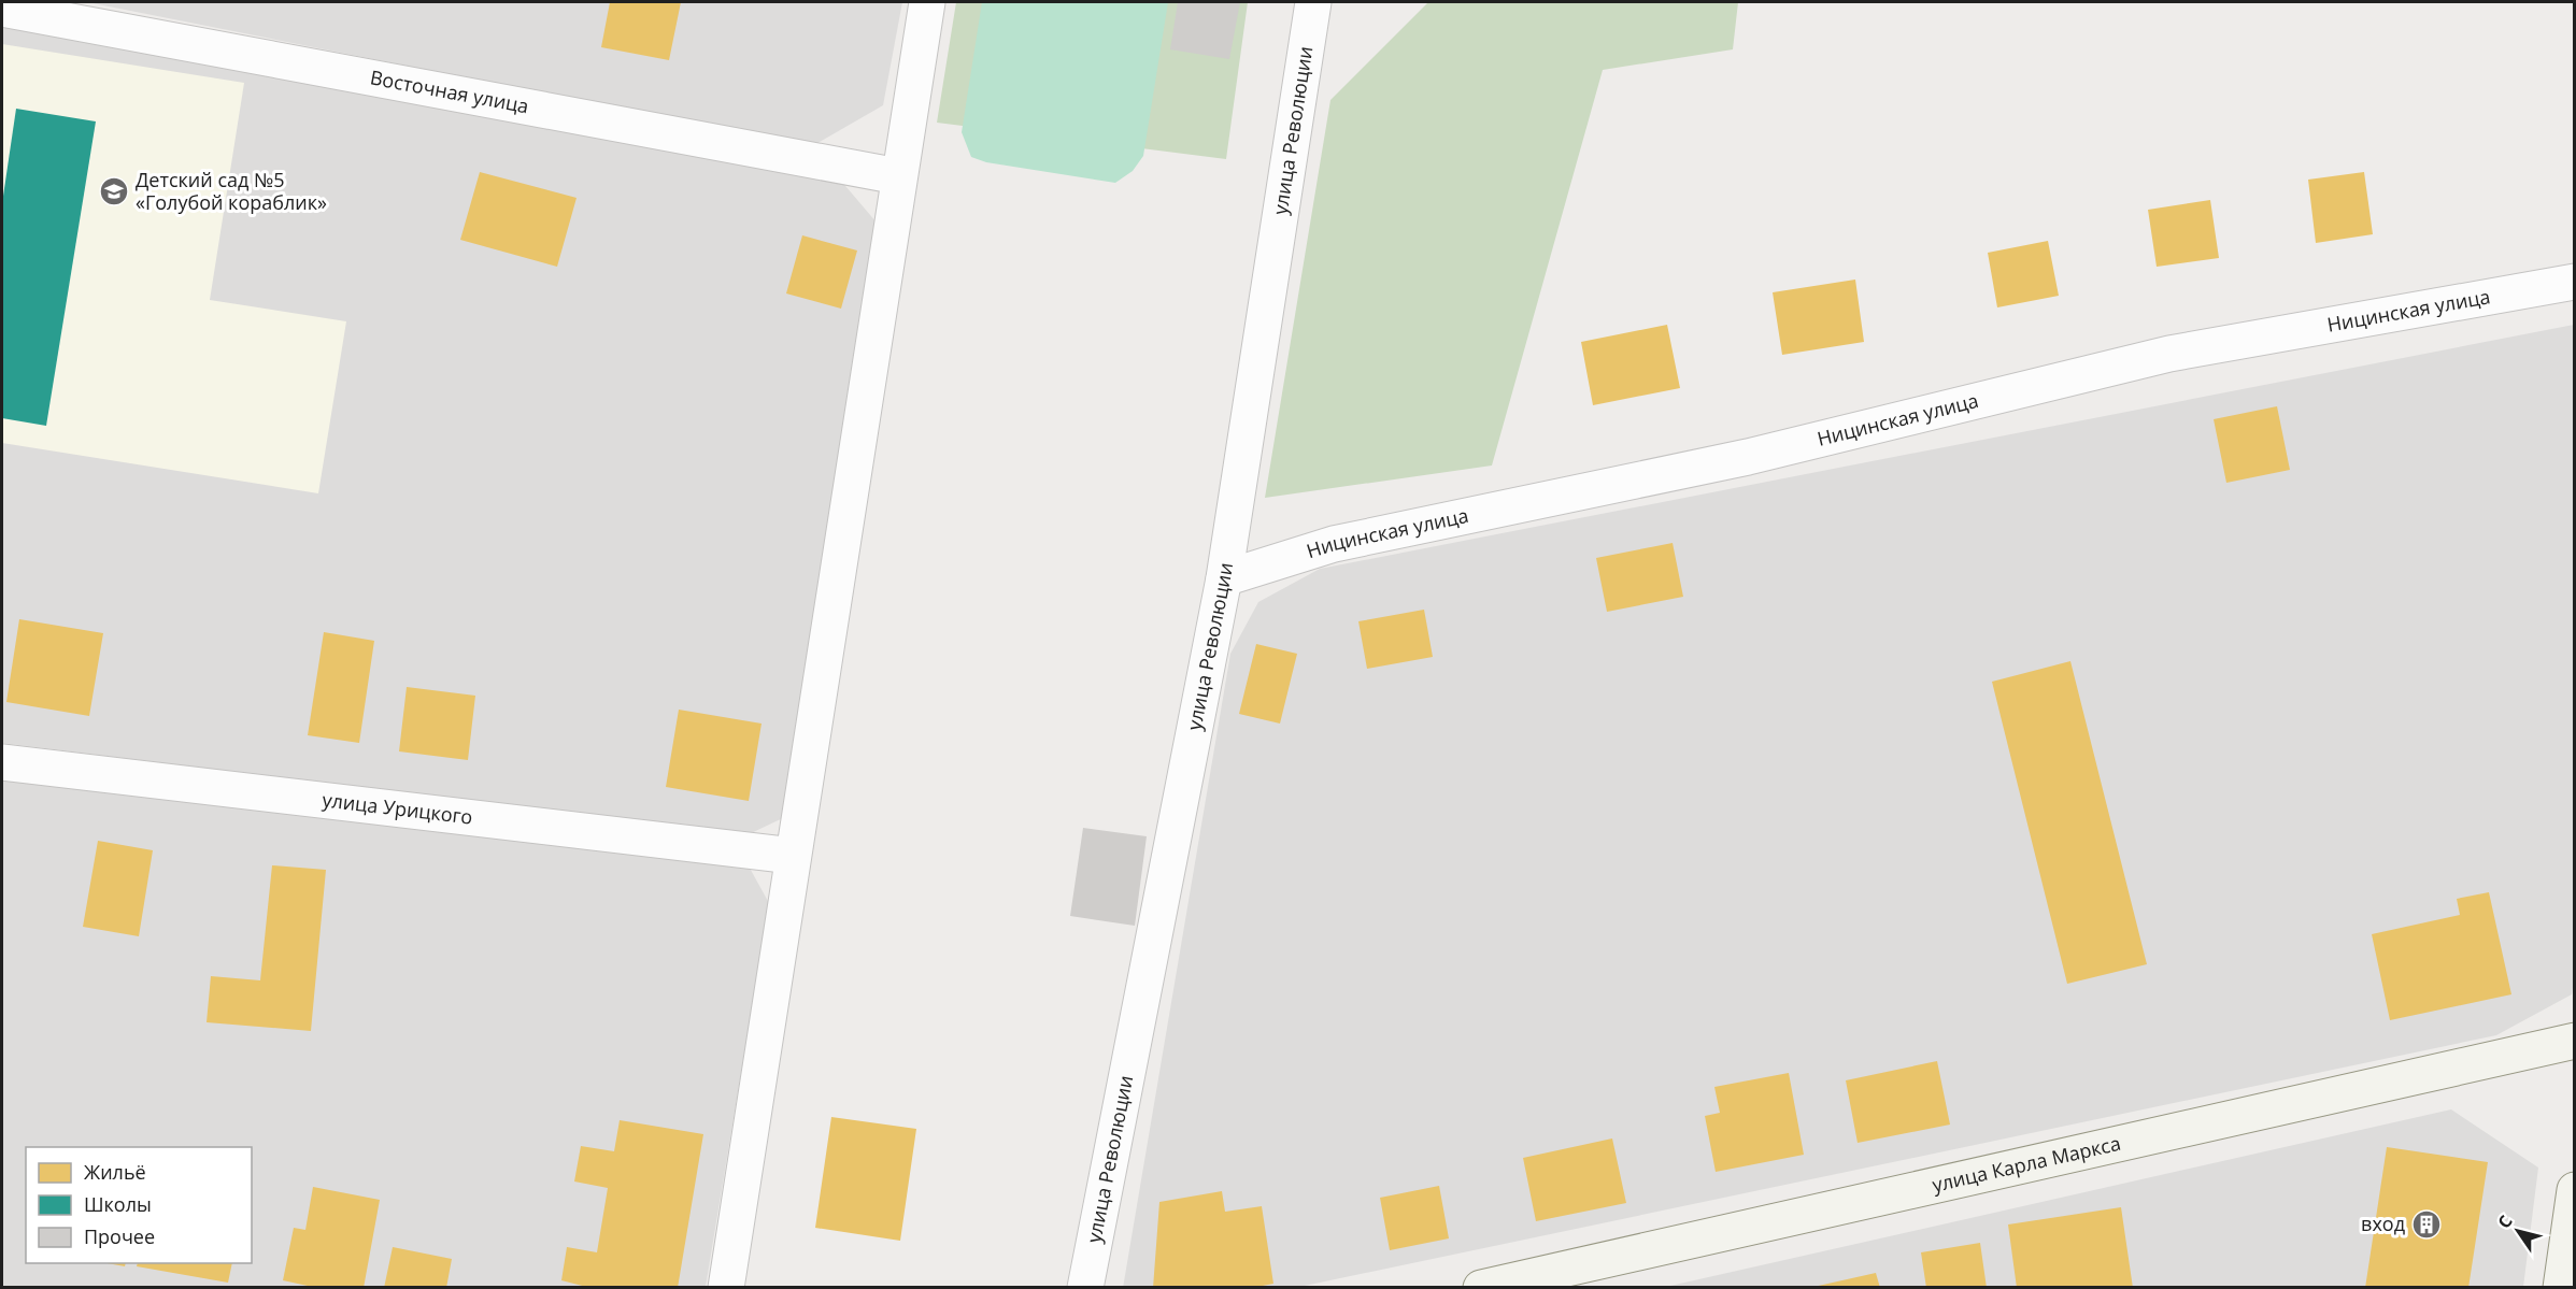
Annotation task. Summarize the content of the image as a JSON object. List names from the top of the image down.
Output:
{
  "streets": {
    "street": [
      "Восточная улица",
      "улица Революции",
      "Ницинская улица",
      "улица Урицкого",
      "улица Карла Маркса"
    ]
  },
  "crossings": [
    ["улица Революции", "Ницинская улица"]
  ],
  "places": {
    "school or university": ["Детский сад №5 «Голубой кораблик»"],
    "building": ["вход"]
  },
  "legend": ["Жильё", "Школы", "Прочее"],
  "north": "top left"
}
